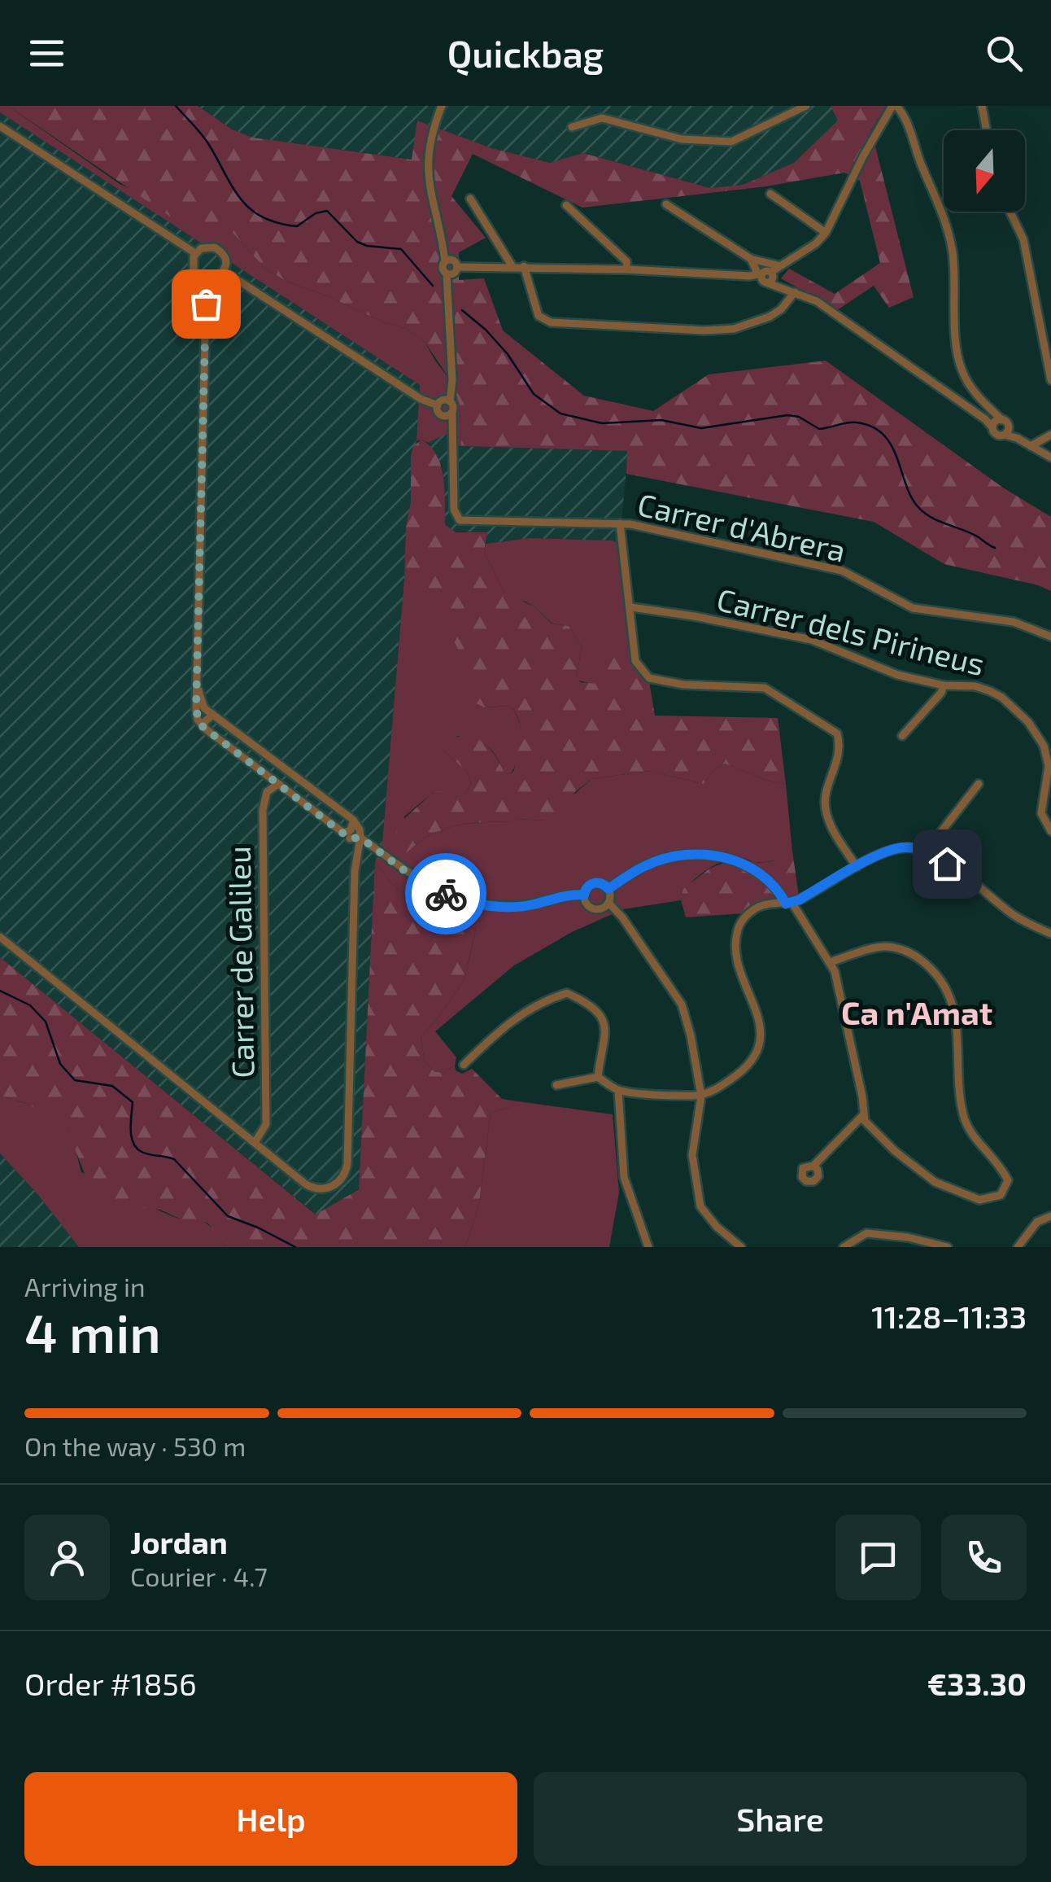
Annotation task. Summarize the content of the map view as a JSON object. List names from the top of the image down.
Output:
{
  "streets": {
    "street": ["Carrer d'Abrera", "Carrer dels Pirineus", "Carrer de Galileu"]
  },
  "districts": ["Ca n'Amat"],
  "north": "bottom",
  "page": {
    "header": "Quickbag",
    "heading": ["4 min", "Arriving in", "11:28–11:33"],
    "panel": [
      "Jordan",
      "Courier · 4.7",
      "Order #1856",
      "€33.30"
    ],
    "bar": "On the way · 530 m",
    "buttons": ["Help", "Share"]
  }
}
